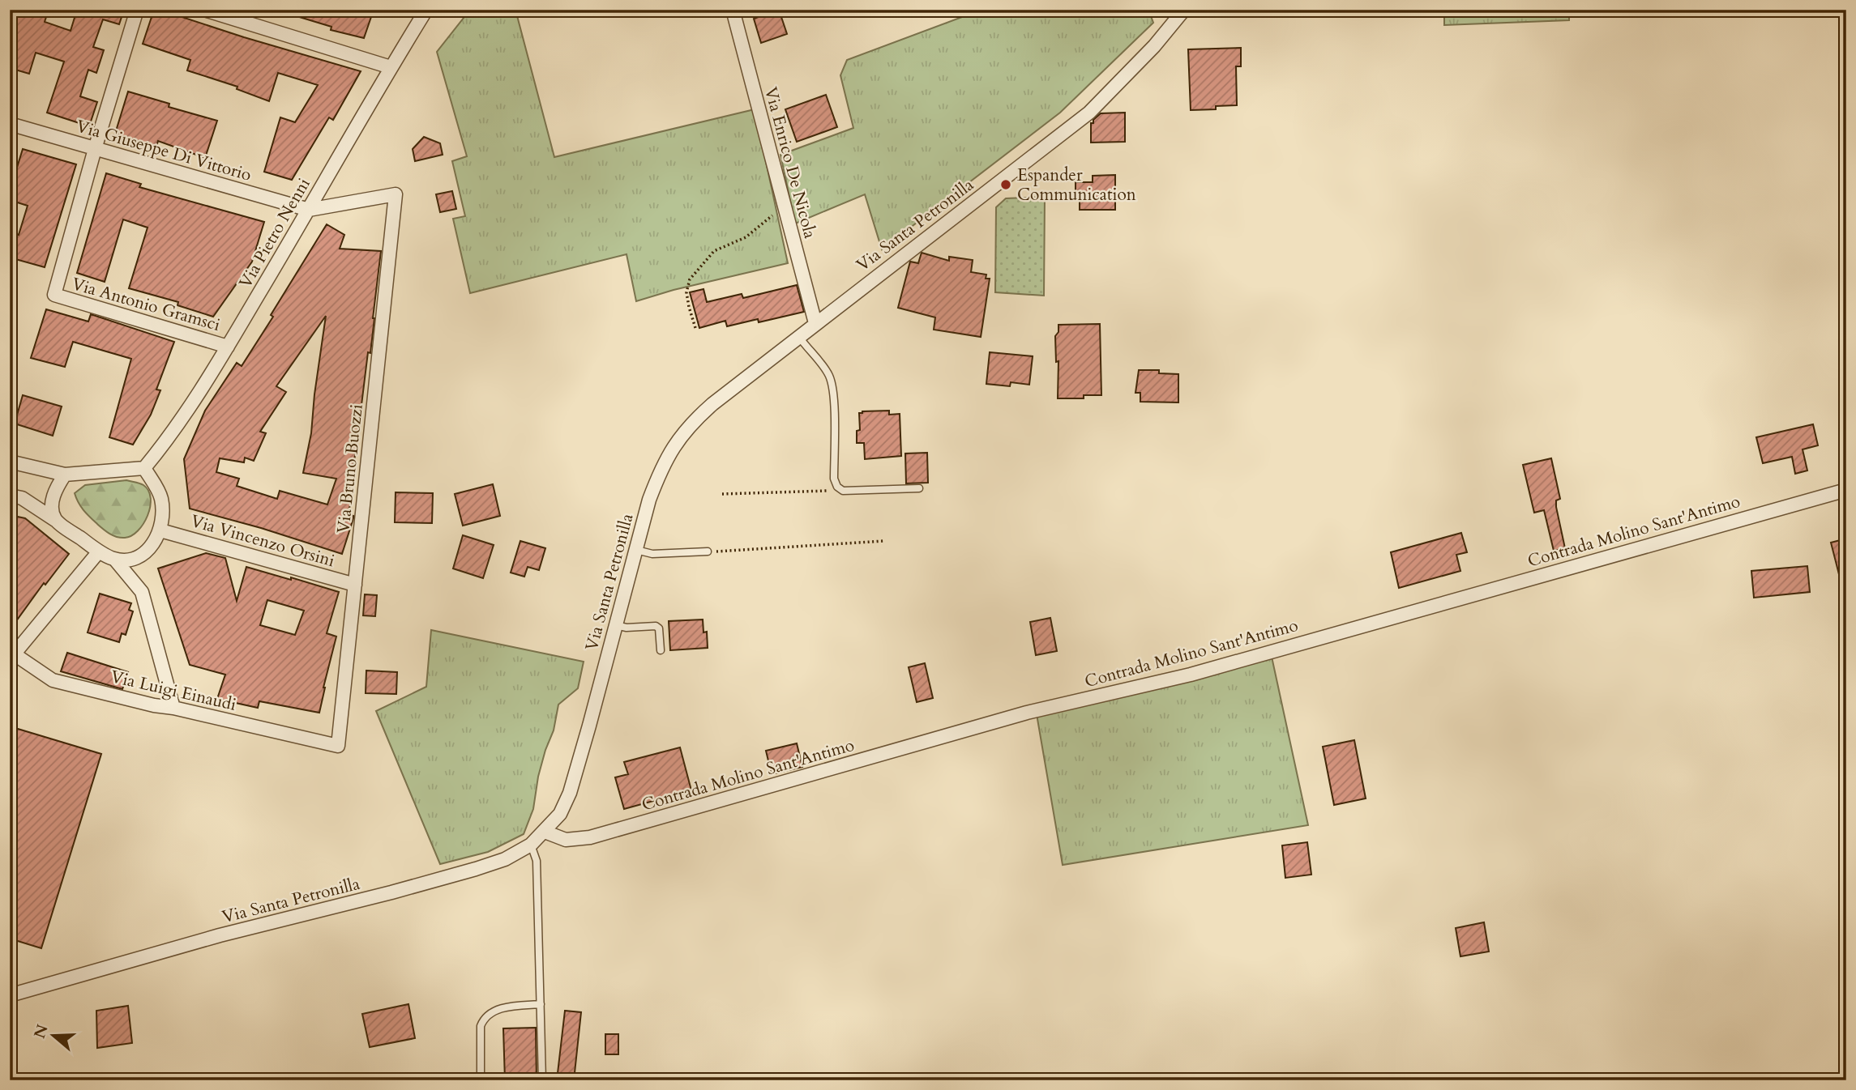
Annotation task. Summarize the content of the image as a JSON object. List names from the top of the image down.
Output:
{
  "streets": {
    "street": [
      "Via Giuseppe Di Vittorio",
      "Via Enrico De Nicola",
      "Via Santa Petronilla",
      "Via Pietro Nenni",
      "Via Antonio Gramsci",
      "Via Bruno Buozzi",
      "Contrada Molino Sant'Antimo",
      "Via Vincenzo Orsini",
      "Via Luigi Einaudi"
    ]
  },
  "crossings": [
    ["Via Giuseppe Di Vittorio", "Via Pietro Nenni"],
    ["Via Giuseppe Di Vittorio", "Via Antonio Gramsci"],
    ["Via Giuseppe Di Vittorio", "Via Bruno Buozzi"],
    ["Via Enrico De Nicola", "Via Santa Petronilla"],
    ["Via Santa Petronilla", "Contrada Molino Sant'Antimo"],
    ["Via Pietro Nenni", "Via Antonio Gramsci"],
    ["Via Pietro Nenni", "Via Bruno Buozzi"],
    ["Via Pietro Nenni", "Via Vincenzo Orsini"],
    ["Via Bruno Buozzi", "Via Vincenzo Orsini"],
    ["Via Bruno Buozzi", "Via Luigi Einaudi"]
  ],
  "places": ["Espander Communication"],
  "north": "left"
}
